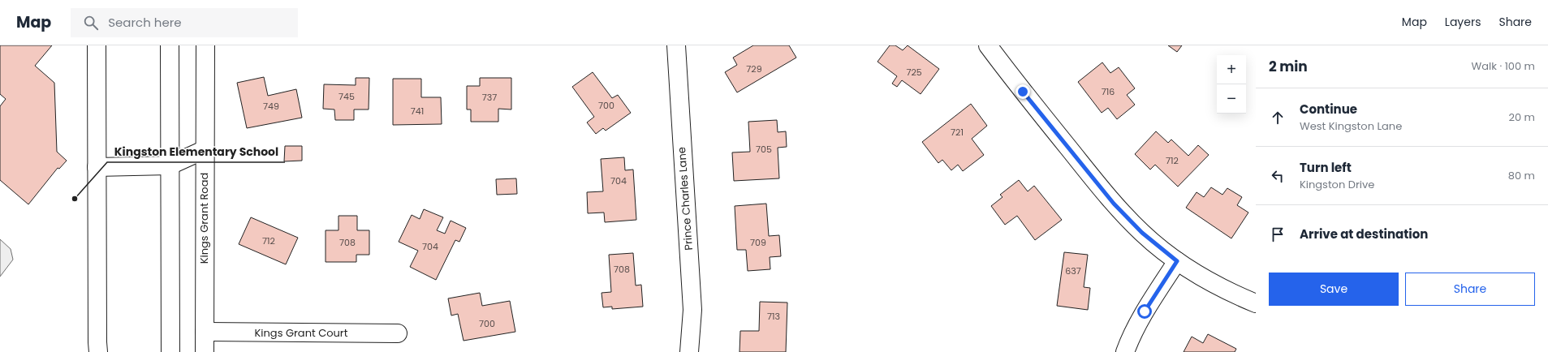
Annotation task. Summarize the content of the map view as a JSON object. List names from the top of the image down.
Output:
{
  "streets": {
    "street": ["Prince Charles Lane", "Kings Grant Road", "Kings Grant Court"]
  },
  "crossings": [
    ["Kings Grant Road", "Kings Grant Court"]
  ],
  "places": ["Kingston Elementary School"],
  "house_numbers": [
    "729",
    "725",
    "716",
    "745",
    "737",
    "700",
    "749",
    "741",
    "721",
    "705",
    "712",
    "704",
    "712",
    "708",
    "709",
    "704",
    "708",
    "637",
    "713",
    "700"
  ],
  "page": {
    "header": "Map",
    "search": "Search here",
    "nav": ["Map", "Layers", "Share"],
    "heading": ["2 min", "Walk · 100 m"],
    "map_buttons": ["+", "−"],
    "list": [
      ["Continue", "West Kingston Lane", "20 m"],
      ["Turn left", "Kingston Drive", "80 m"],
      "Arrive at destination"
    ],
    "buttons": ["Save", "Share"]
  }
}
